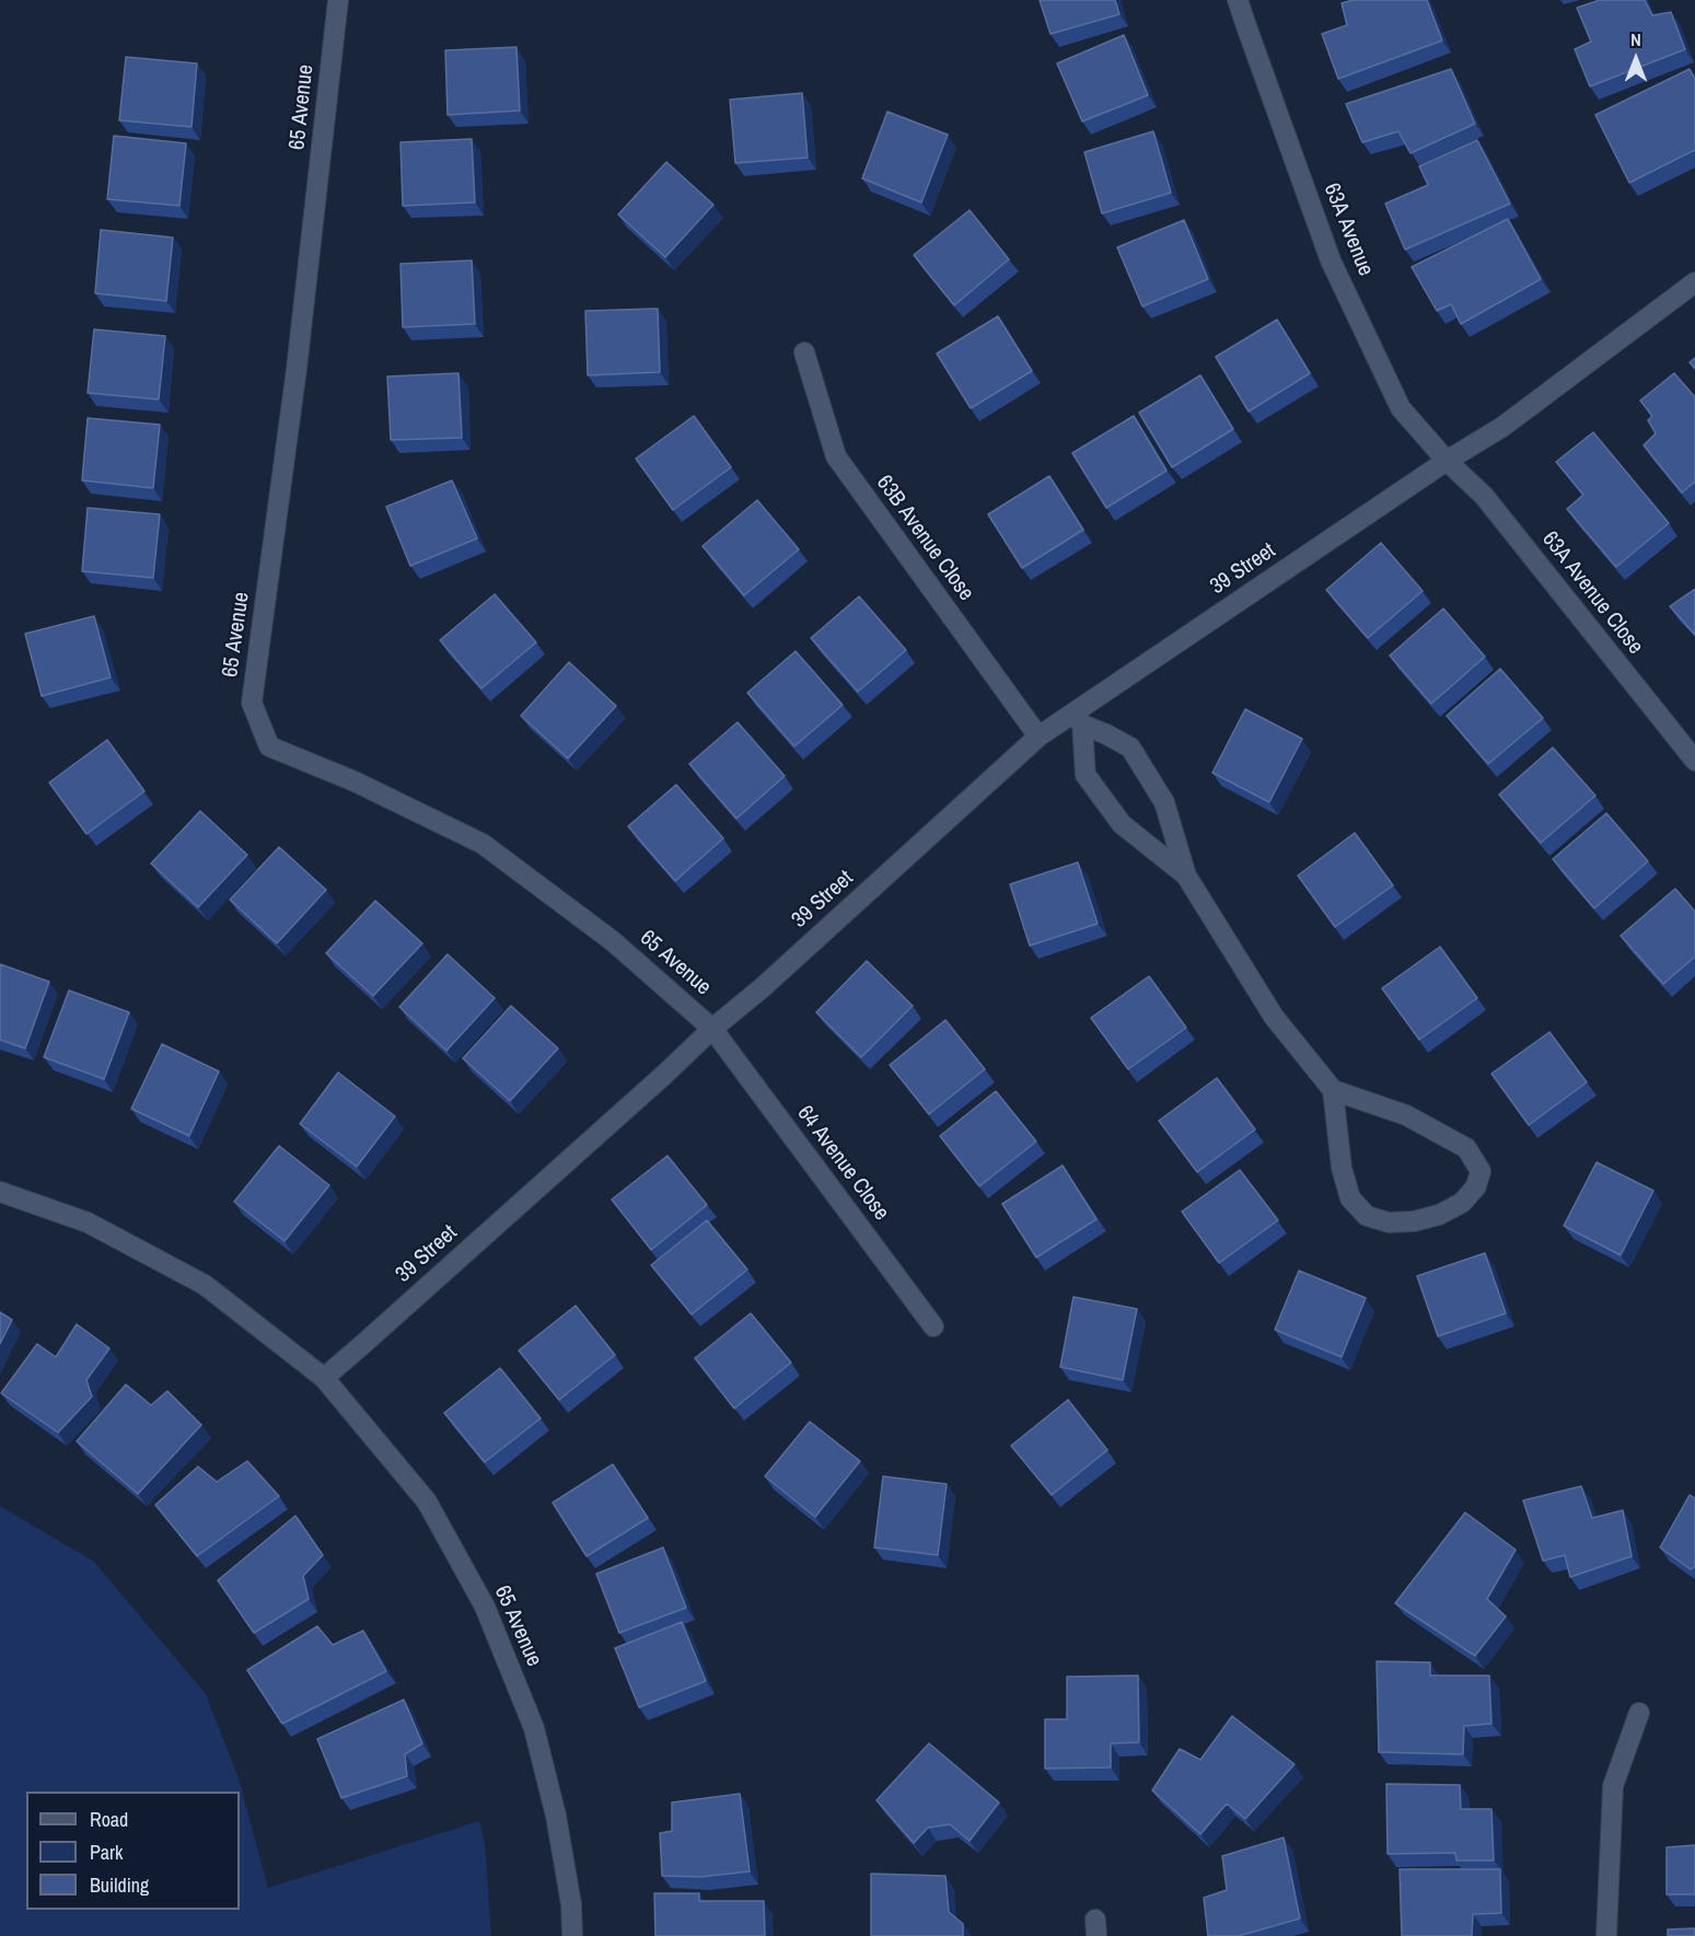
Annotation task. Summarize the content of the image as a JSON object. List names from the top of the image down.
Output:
{
  "streets": {
    "street": [
      "65 Avenue",
      "63A Avenue",
      "63B Avenue Close",
      "39 Street",
      "63A Avenue Close",
      "64 Avenue Close"
    ]
  },
  "crossings": [
    ["65 Avenue", "39 Street"],
    ["65 Avenue", "64 Avenue Close"],
    ["63A Avenue", "39 Street"],
    ["63A Avenue", "63A Avenue Close"],
    ["63B Avenue Close", "39 Street"],
    ["39 Street", "63A Avenue Close"],
    ["39 Street", "64 Avenue Close"]
  ],
  "legend": ["Road", "Park", "Building"],
  "north": "top"
}
